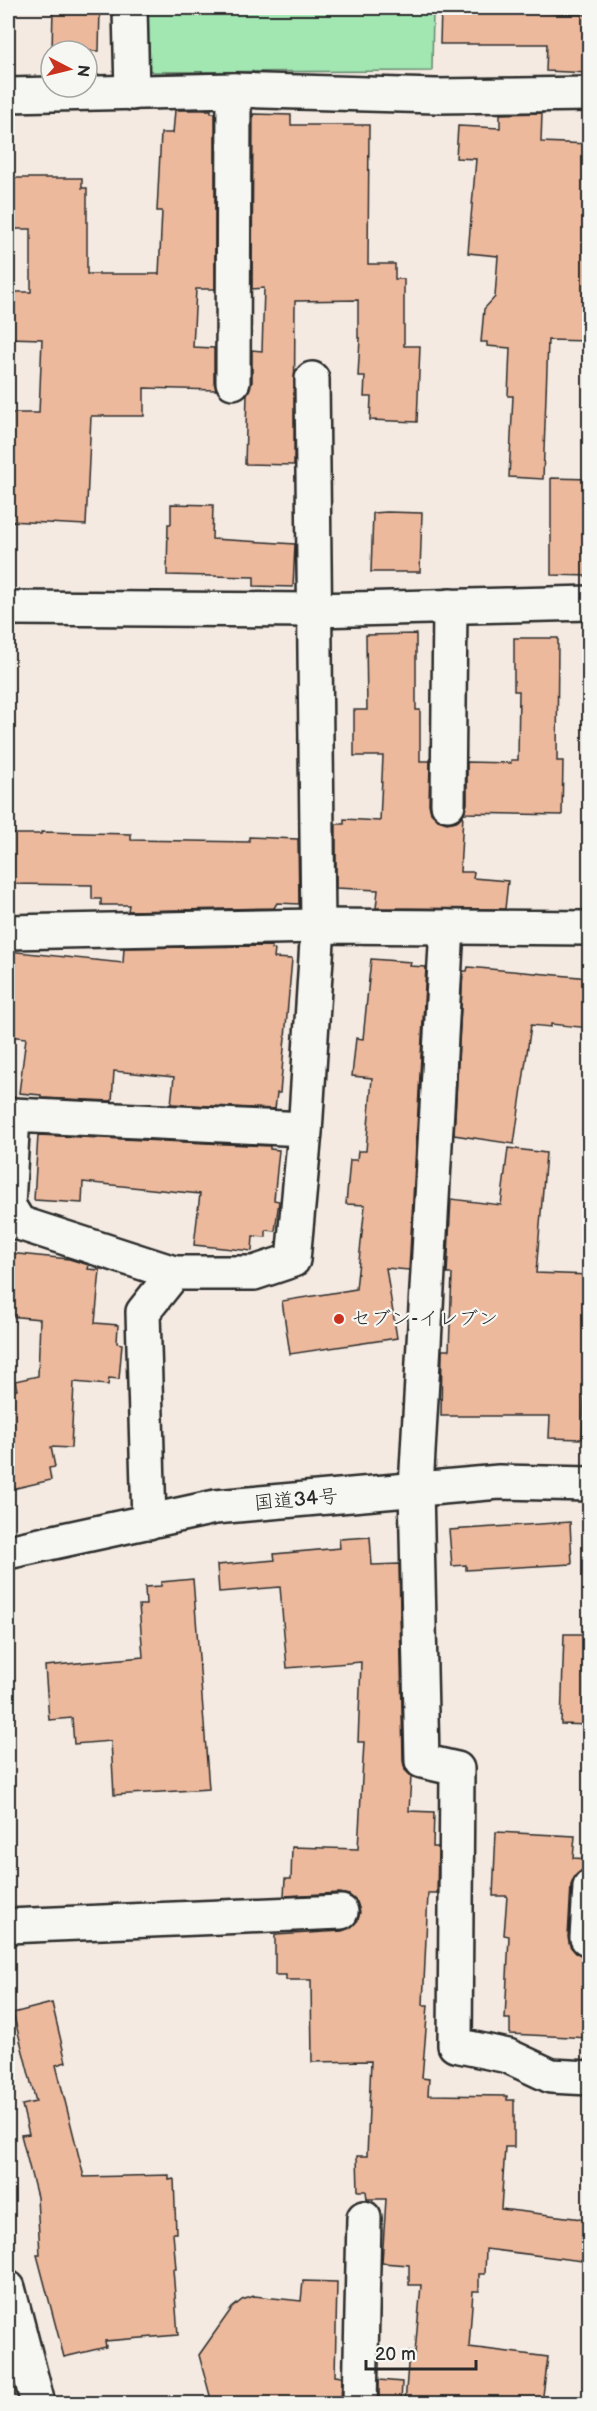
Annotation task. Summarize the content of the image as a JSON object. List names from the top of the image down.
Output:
{
  "streets": {
    "main road": ["国道34号"]
  },
  "places": ["セブン-イレブン"],
  "scale_bar": "20 m",
  "north": "right"
}
